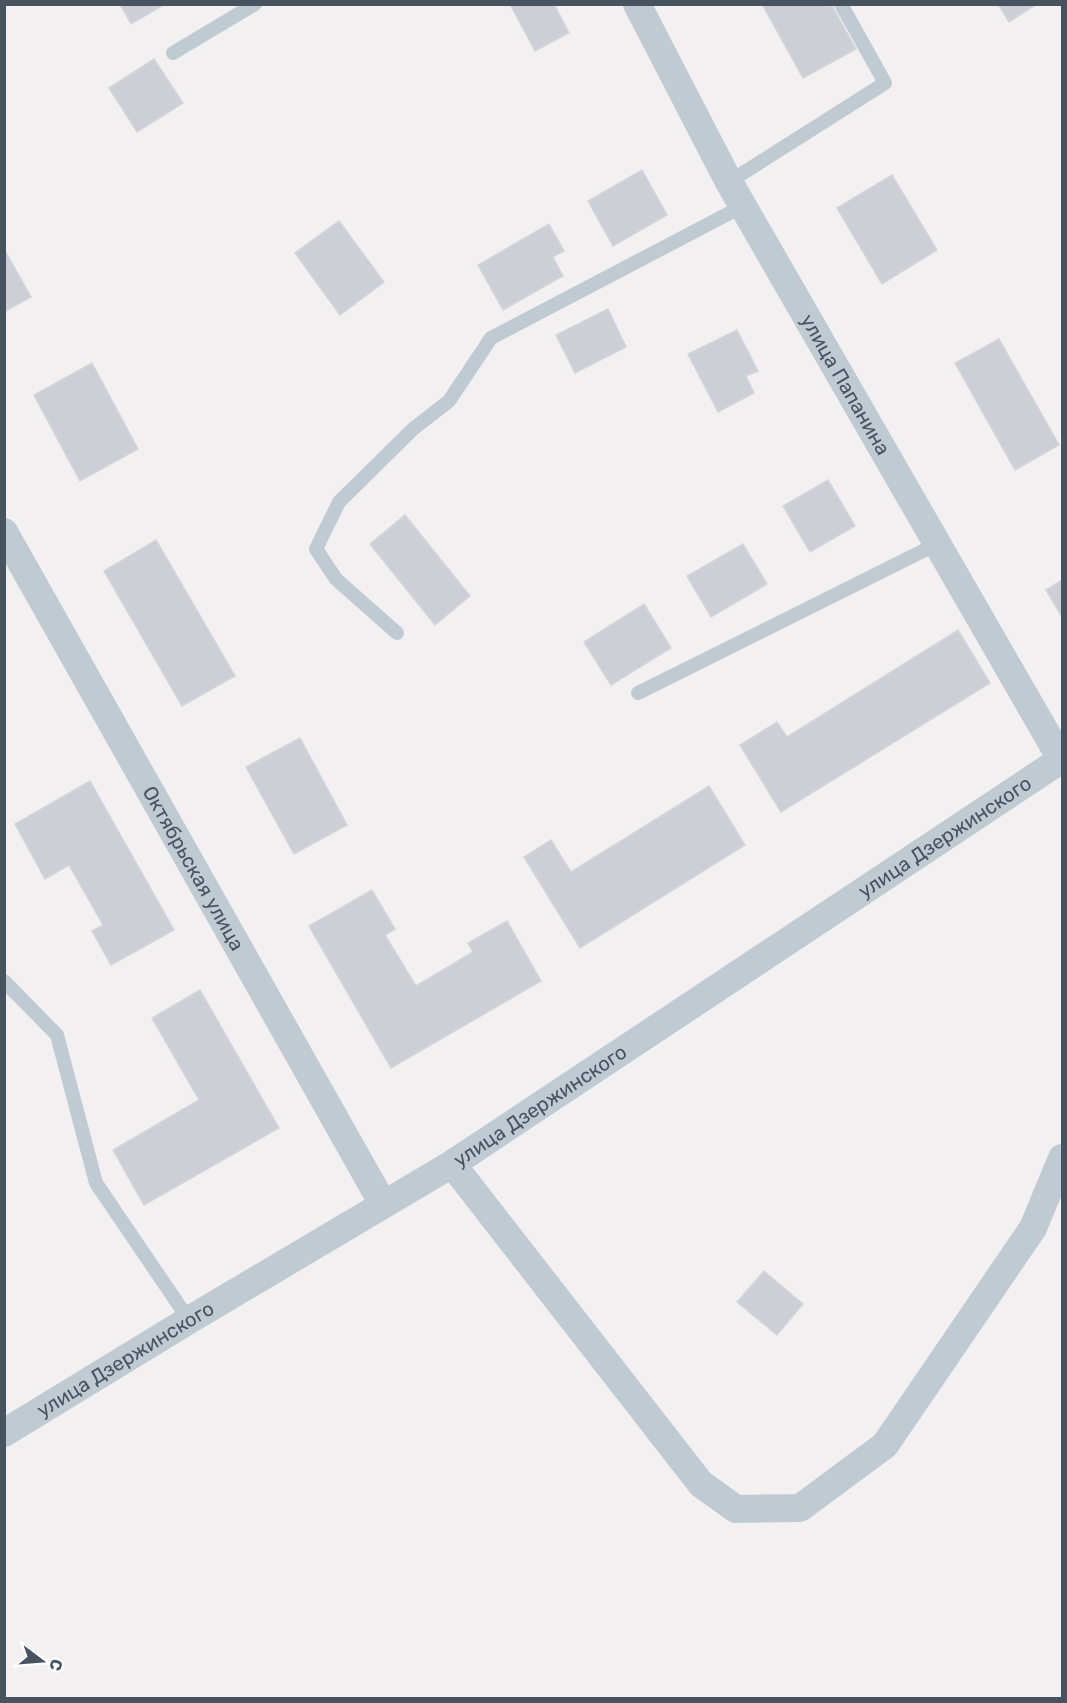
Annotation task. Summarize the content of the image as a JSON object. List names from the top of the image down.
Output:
{
  "streets": {
    "street": ["улица Папанина", "улица Дзержинского", "Октябрьская улица"]
  },
  "crossings": [
    ["улица Папанина", "улица Дзержинского"],
    ["улица Дзержинского", "Октябрьская улица"]
  ],
  "north": "right"
}
